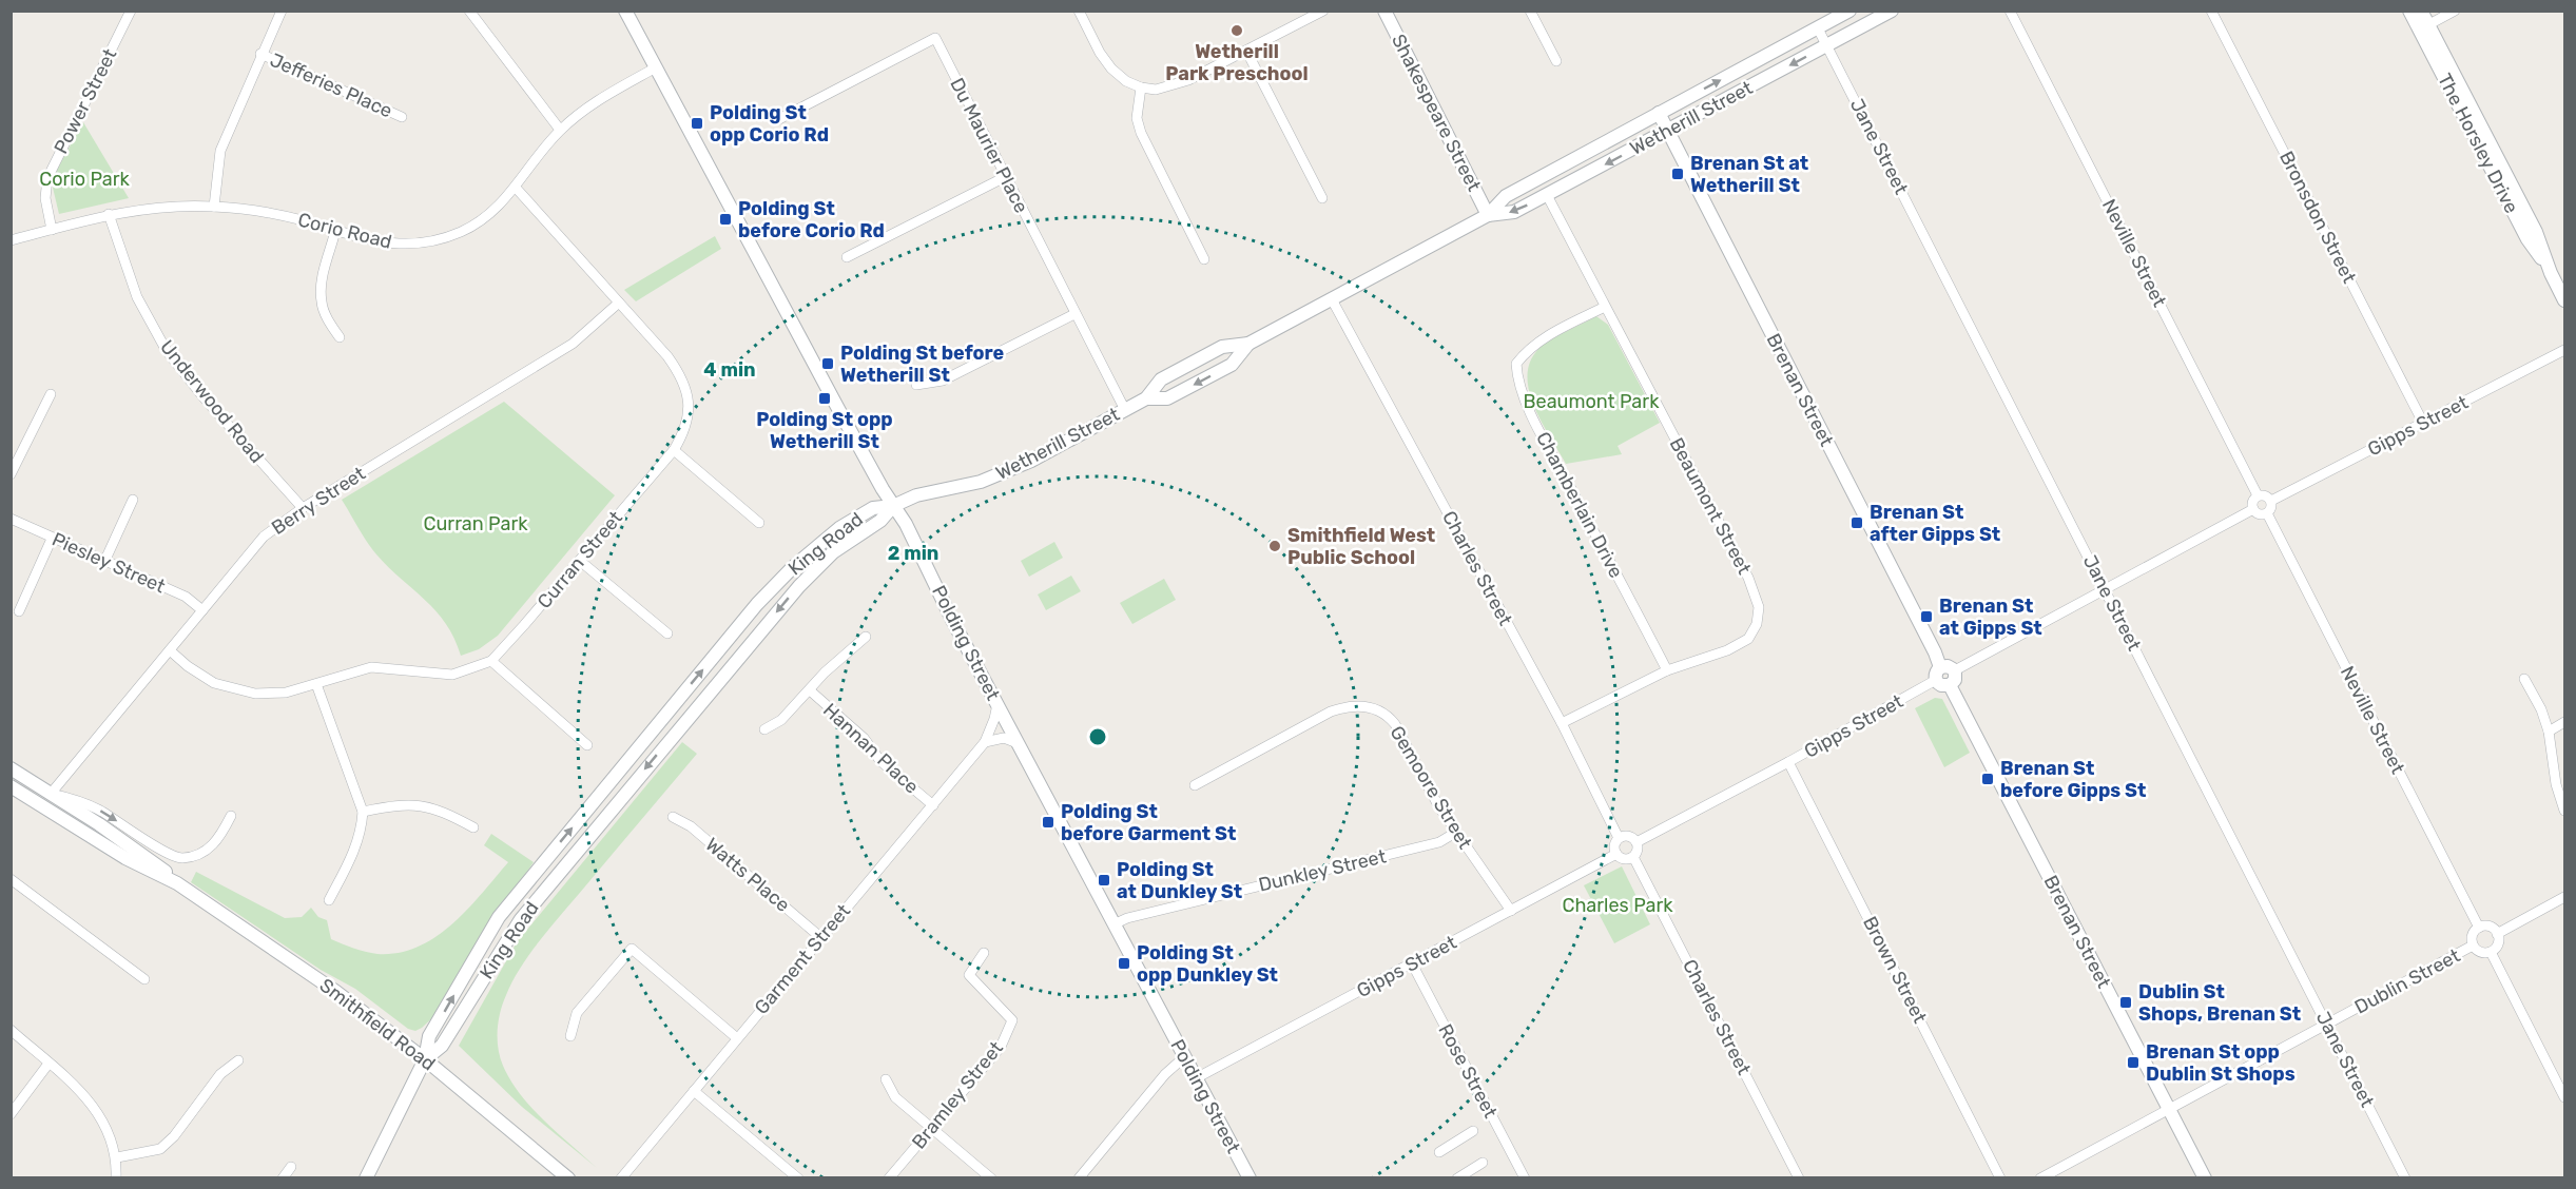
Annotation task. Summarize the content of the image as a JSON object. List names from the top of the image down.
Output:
{
  "streets": {
    "main road": [
      "Shakespeare Street",
      "Wetherill Street",
      "The Horsley Drive",
      "Brenan Street",
      "King Road",
      "Polding Street",
      "Smithfield Road"
    ],
    "street": [
      "Jefferies Place",
      "Power Street",
      "Du Maurier Place",
      "Jane Street",
      "Bronsdon Street",
      "Corio Road",
      "Neville Street",
      "Underwood Road",
      "Gipps Street",
      "Berry Street",
      "Chamberlain Drive",
      "Beaumont Street",
      "Curran Street",
      "Piesley Street",
      "Charles Street",
      "Hannan Place",
      "Gemoore Street",
      "Dunkley Street",
      "Watts Place",
      "Garment Street",
      "Brown Street",
      "Dublin Street",
      "Rose Street",
      "Bramley Street"
    ]
  },
  "crossings": [
    ["Power Street", "Corio Road"],
    ["Shakespeare Street", "Wetherill Street"],
    ["Wetherill Street", "Du Maurier Place"],
    ["Wetherill Street", "Jane Street"],
    ["Wetherill Street", "Brenan Street"],
    ["Wetherill Street", "Beaumont Street"],
    ["Wetherill Street", "King Road"],
    ["Wetherill Street", "Charles Street"],
    ["Wetherill Street", "Polding Street"],
    ["Jane Street", "Dublin Street"],
    ["Bronsdon Street", "Gipps Street"],
    ["Corio Road", "Underwood Road"],
    ["Corio Road", "Curran Street"],
    ["Corio Road", "Polding Street"],
    ["Neville Street", "Gipps Street"],
    ["Neville Street", "Dublin Street"],
    ["Brenan Street", "Gipps Street"],
    ["Brenan Street", "Dublin Street"],
    ["Underwood Road", "Berry Street"],
    ["Gipps Street", "Charles Street"],
    ["Gipps Street", "Polding Street"],
    ["Gipps Street", "Gemoore Street"],
    ["Gipps Street", "Brown Street"],
    ["Gipps Street", "Rose Street"],
    ["Berry Street", "Curran Street"],
    ["Berry Street", "Piesley Street"],
    ["Berry Street", "Smithfield Road"],
    ["Chamberlain Drive", "Beaumont Street"],
    ["Beaumont Street", "Charles Street"],
    ["King Road", "Polding Street"],
    ["King Road", "Smithfield Road"],
    ["Polding Street", "Dunkley Street"],
    ["Polding Street", "Garment Street"],
    ["Hannan Place", "Garment Street"],
    ["Gemoore Street", "Dunkley Street"],
    ["Watts Place", "Garment Street"]
  ],
  "parks": [
    "Corio Park",
    "Beaumont Park",
    "Curran Park",
    "Charles Park"
  ],
  "places": {
    "other": ["Wetherill Park Preschool", "Smithfield West Public School"],
    "transit": [
      "Polding St opp Corio Rd",
      "Brenan St at Wetherill St",
      "Polding St before Corio Rd",
      "Polding St before Wetherill St",
      "Polding St opp Wetherill St",
      "Brenan St after Gipps St",
      "Brenan St at Gipps St",
      "Brenan St before Gipps St",
      "Polding St before Garment St",
      "Polding St at Dunkley St",
      "Polding St opp Dunkley St",
      "Dublin St Shops, Brenan St",
      "Brenan St opp Dublin St Shops"
    ]
  },
  "rings": ["4 min", "2 min"]
}
